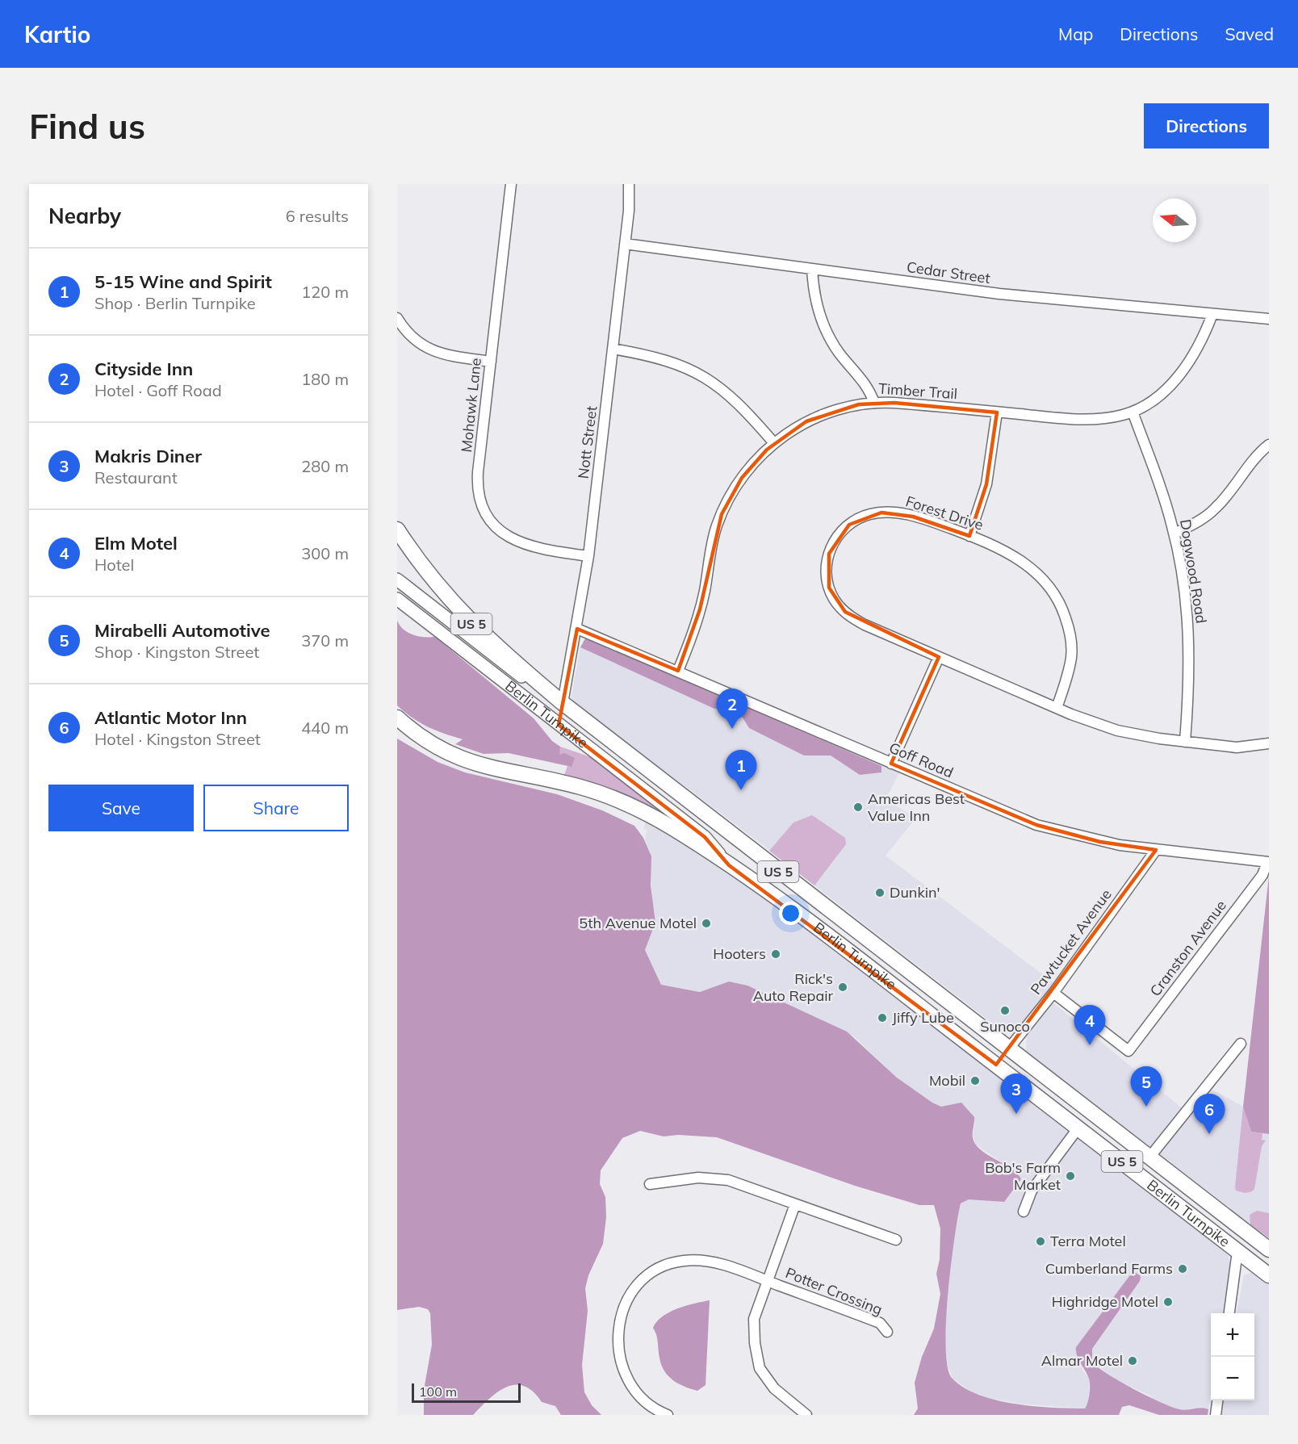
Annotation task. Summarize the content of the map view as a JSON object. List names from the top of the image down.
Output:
{
  "streets": {
    "highway": ["US 5", "Berlin Turnpike"],
    "street": [
      "Cedar Street",
      "Timber Trail",
      "Mohawk Lane",
      "Nott Street",
      "Forest Drive",
      "Dogwood Road",
      "Goff Road",
      "Pawtucket Avenue",
      "Cranston Avenue",
      "Potter Crossing"
    ]
  },
  "crossings": [
    ["Cedar Street", "Timber Trail"],
    ["Cedar Street", "Nott Street"],
    ["Timber Trail", "Dogwood Road"],
    ["Timber Trail", "Goff Road"],
    ["Mohawk Lane", "Nott Street"],
    ["Nott Street", "US 5"],
    ["Nott Street", "Berlin Turnpike"],
    ["Nott Street", "Goff Road"],
    ["Forest Drive", "Dogwood Road"],
    ["US 5", "Berlin Turnpike"],
    ["Berlin Turnpike", "Pawtucket Avenue"],
    ["Goff Road", "Pawtucket Avenue"],
    ["Goff Road", "Cranston Avenue"],
    ["Pawtucket Avenue", "Cranston Avenue"]
  ],
  "places": [
    "Americas Best Value Inn",
    "Dunkin'",
    "5th Avenue Motel",
    "Hooters",
    "Rick's Auto Repair",
    "Sunoco",
    "Jiffy Lube",
    "Mobil",
    "Bob's Farm Market",
    "Terra Motel",
    "Cumberland Farms",
    "Highridge Motel",
    "Almar Motel"
  ],
  "scale_bar": "100 m",
  "north": "left",
  "page": {
    "header": "Kartio",
    "nav": ["Map", "Directions", "Saved"],
    "buttons": [
      "Directions",
      ["Save", "Share"]
    ],
    "title": "Find us",
    "heading": ["Nearby", "6 results"],
    "list": [
      {
        "mark": "1",
        "name": "5-15 Wine and Spirit",
        "note": "Shop · Berlin Turnpike",
        "value": "120 m"
      },
      {
        "mark": "2",
        "name": "Cityside Inn",
        "note": "Hotel · Goff Road",
        "value": "180 m"
      },
      {
        "mark": "3",
        "name": "Makris Diner",
        "note": "Restaurant",
        "value": "280 m"
      },
      {
        "mark": "4",
        "name": "Elm Motel",
        "note": "Hotel",
        "value": "300 m"
      },
      {
        "mark": "5",
        "name": "Mirabelli Automotive",
        "note": "Shop · Kingston Street",
        "value": "370 m"
      },
      {
        "mark": "6",
        "name": "Atlantic Motor Inn",
        "note": "Hotel · Kingston Street",
        "value": "440 m"
      }
    ],
    "pins": [
      "2",
      "1",
      "4",
      "5",
      "3",
      "6"
    ],
    "map_buttons": ["+", "−"],
    "scale": "100 m"
  }
}
